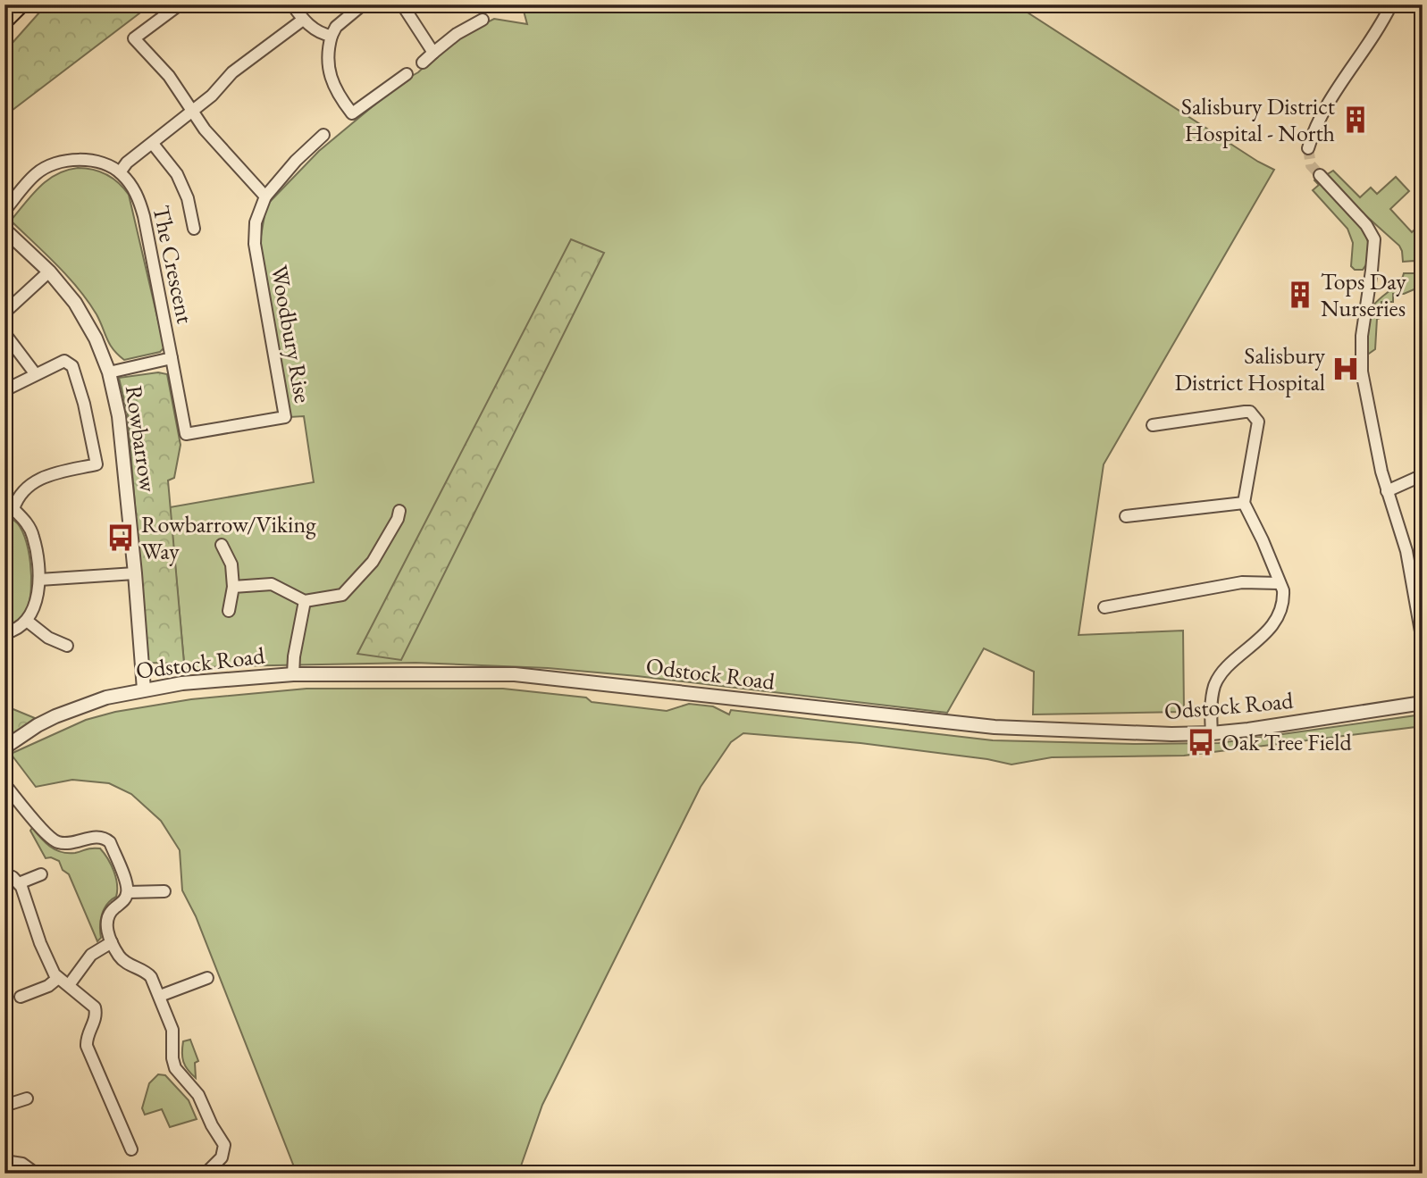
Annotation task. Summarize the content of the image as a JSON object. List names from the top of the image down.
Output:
{
  "streets": {
    "street": [
      "The Crescent",
      "Woodbury Rise",
      "Rowbarrow",
      "Odstock Road"
    ]
  },
  "crossings": [
    ["The Crescent", "Woodbury Rise"],
    ["The Crescent", "Rowbarrow"],
    ["Rowbarrow", "Odstock Road"]
  ],
  "places": {
    "building": ["Salisbury District Hospital - North", "Tops Day Nurseries"],
    "hospital": ["Salisbury District Hospital"],
    "bus stop": ["Rowbarrow/Viking Way", "Oak Tree Field"]
  }
}
